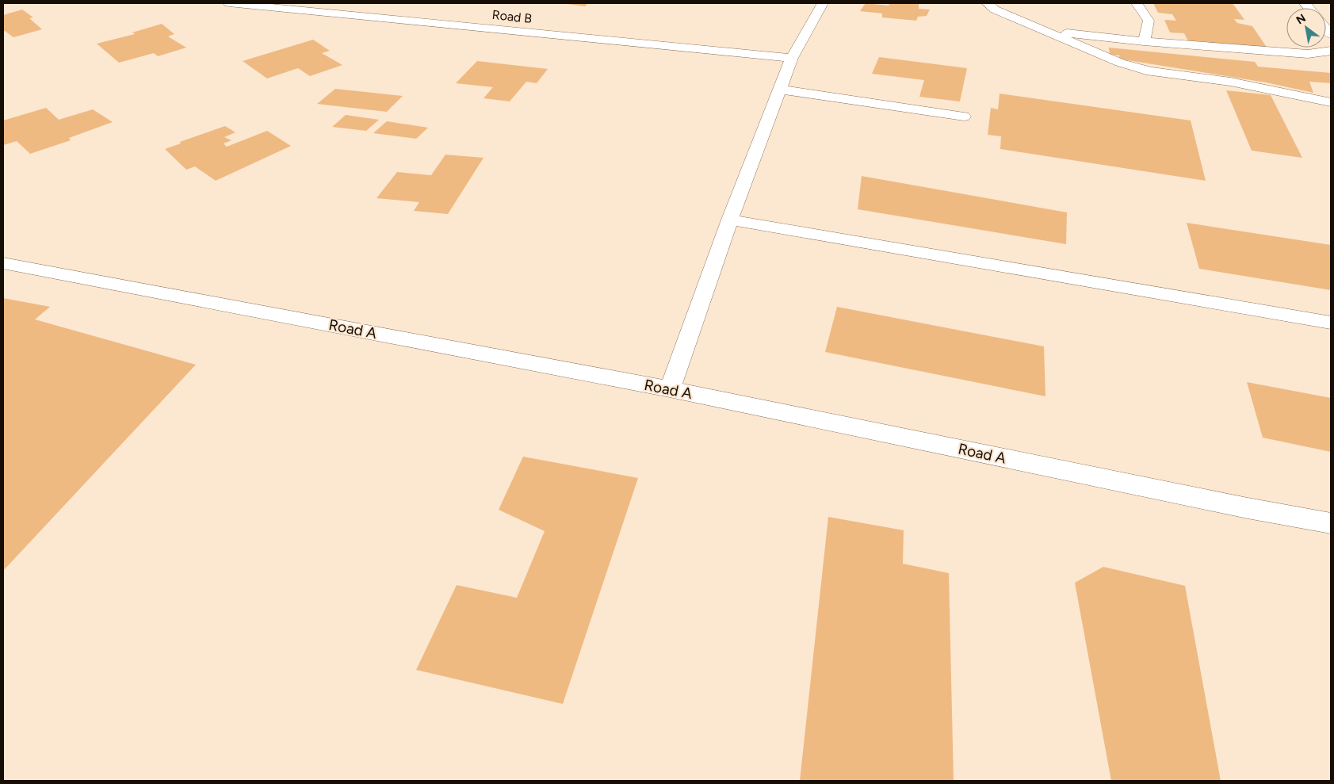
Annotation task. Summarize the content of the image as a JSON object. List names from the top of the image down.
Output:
{
  "streets": {
    "street": ["Road B", "Road A"]
  },
  "north": "top left"
}
